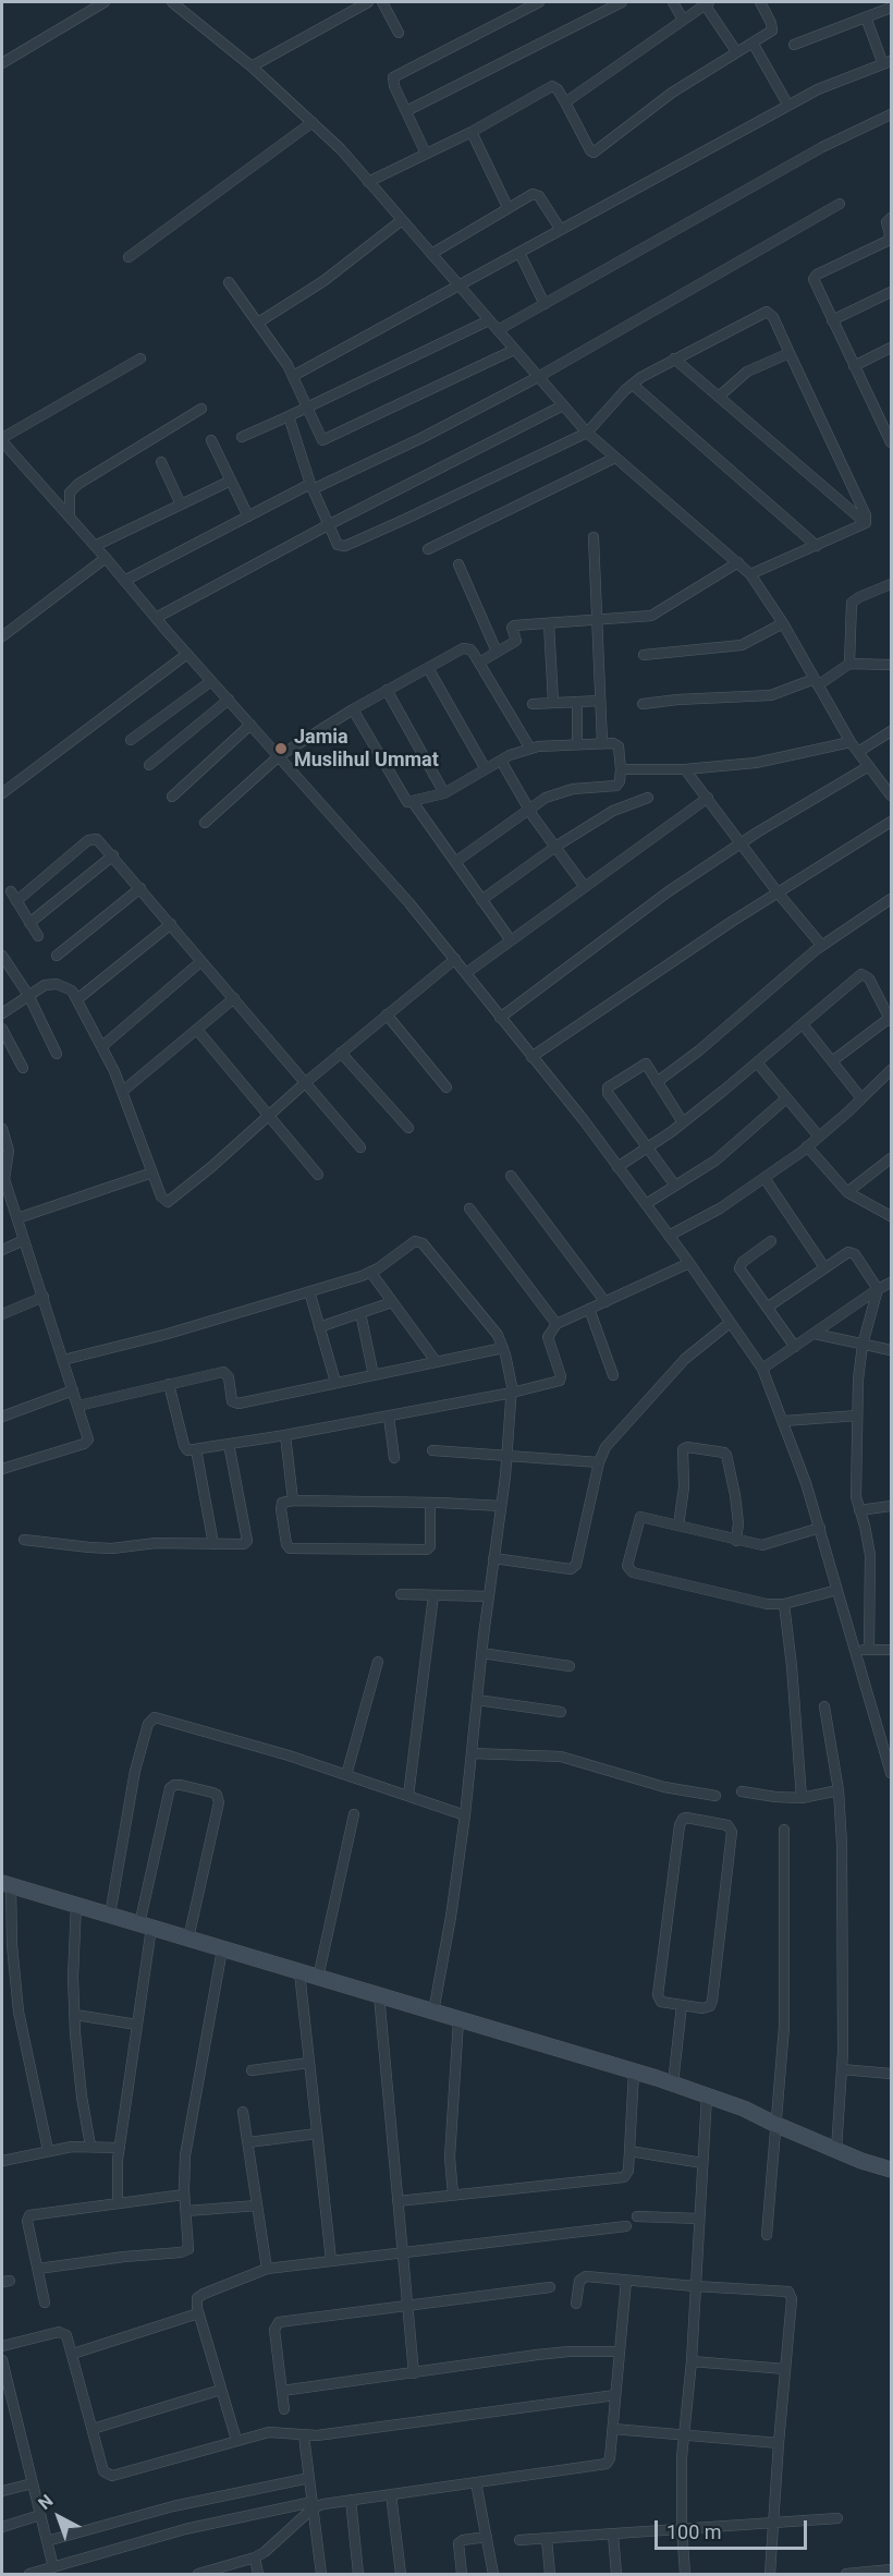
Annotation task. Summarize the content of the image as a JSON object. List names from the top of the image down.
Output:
{
  "places": ["Jamia Muslihul Ummat"],
  "scale_bar": "100 m",
  "north": "top left"
}
